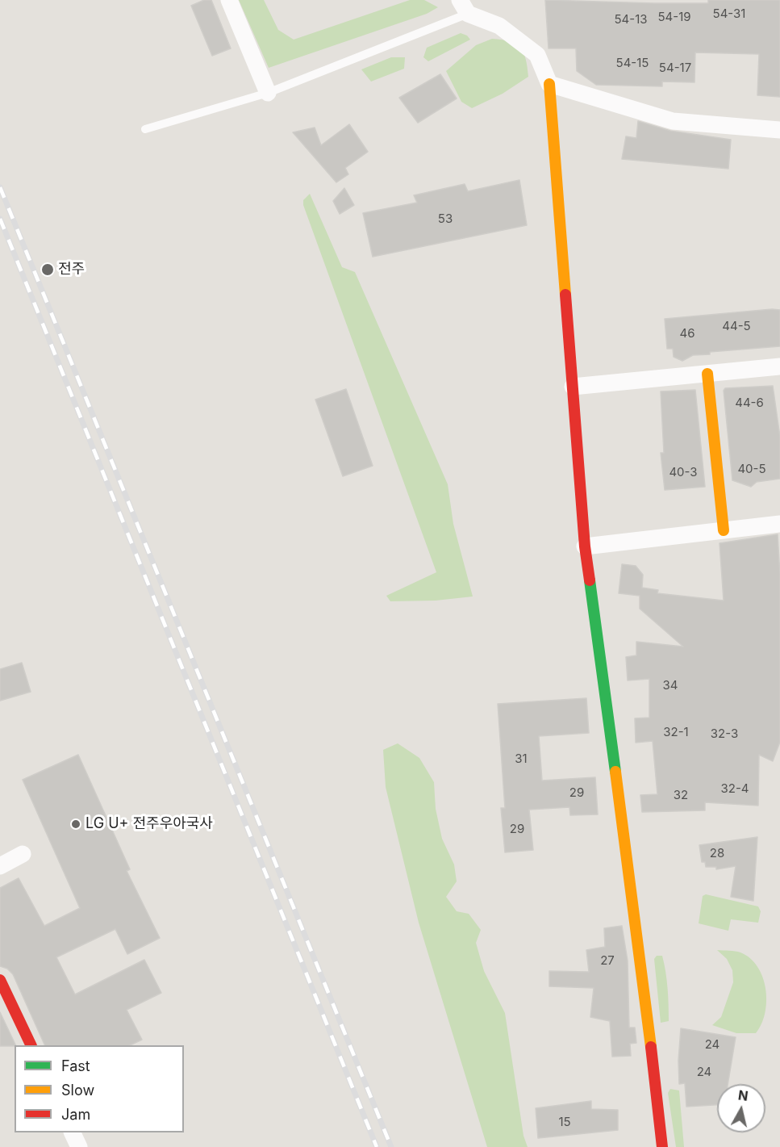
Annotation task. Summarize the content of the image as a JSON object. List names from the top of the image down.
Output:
{
  "places": ["전주", "LG U+ 전주우아국사"],
  "house_numbers": [
    "54-31",
    "54-19",
    "54-13",
    "54-15",
    "54-17",
    "53",
    "44-5",
    "46",
    "44-6",
    "40-5",
    "40-3",
    "34",
    "32-1",
    "32-3",
    "31",
    "32-4",
    "29",
    "32",
    "29",
    "28",
    "27",
    "24",
    "24",
    "15"
  ],
  "legend": ["Fast", "Slow", "Jam"],
  "north": "top"
}
